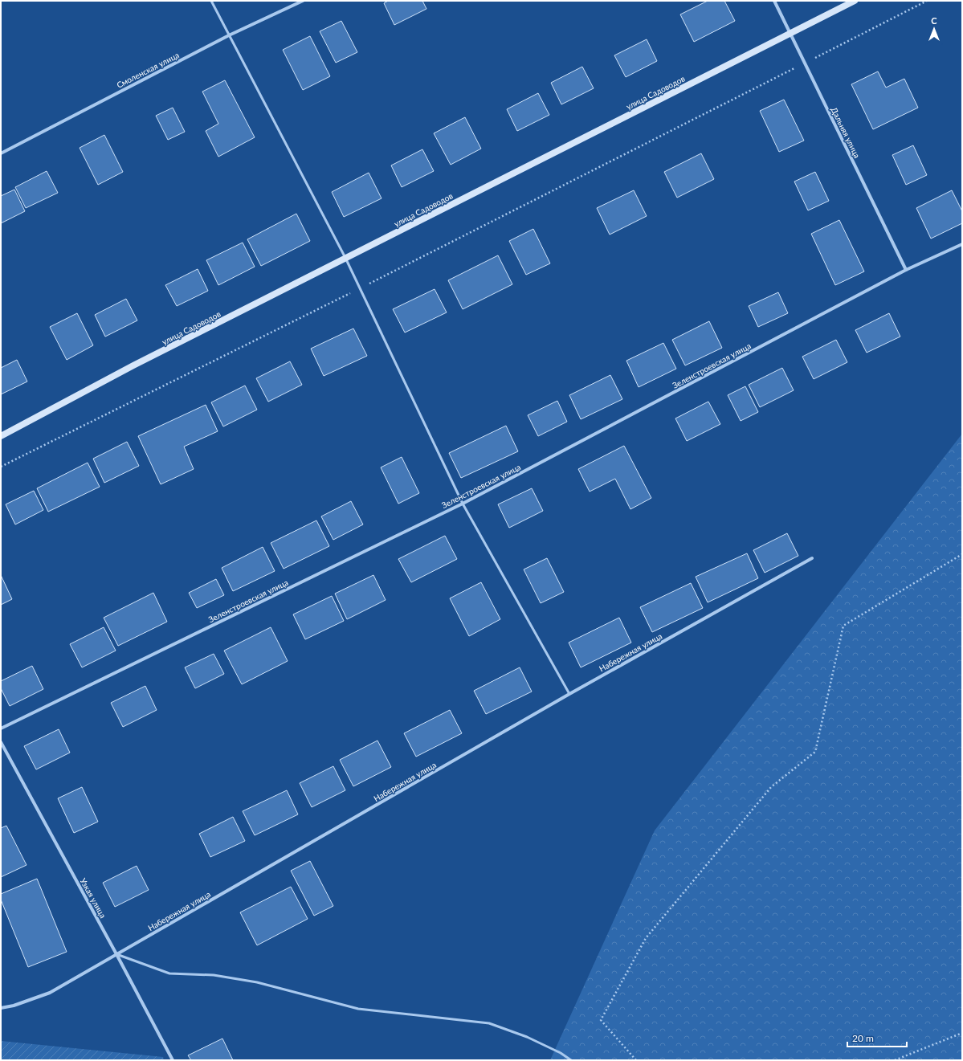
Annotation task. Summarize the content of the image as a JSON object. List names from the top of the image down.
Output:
{
  "streets": {
    "main road": ["улица Садоводов"],
    "street": [
      "Смоленская улица",
      "Дальняя улица",
      "Зеленстроевская улица",
      "Набережная улица",
      "Узкая улица"
    ]
  },
  "crossings": [
    ["улица Садоводов", "Дальняя улица"],
    ["Дальняя улица", "Зеленстроевская улица"],
    ["Набережная улица", "Узкая улица"]
  ],
  "scale_bar": "20 m",
  "north": "top"
}
